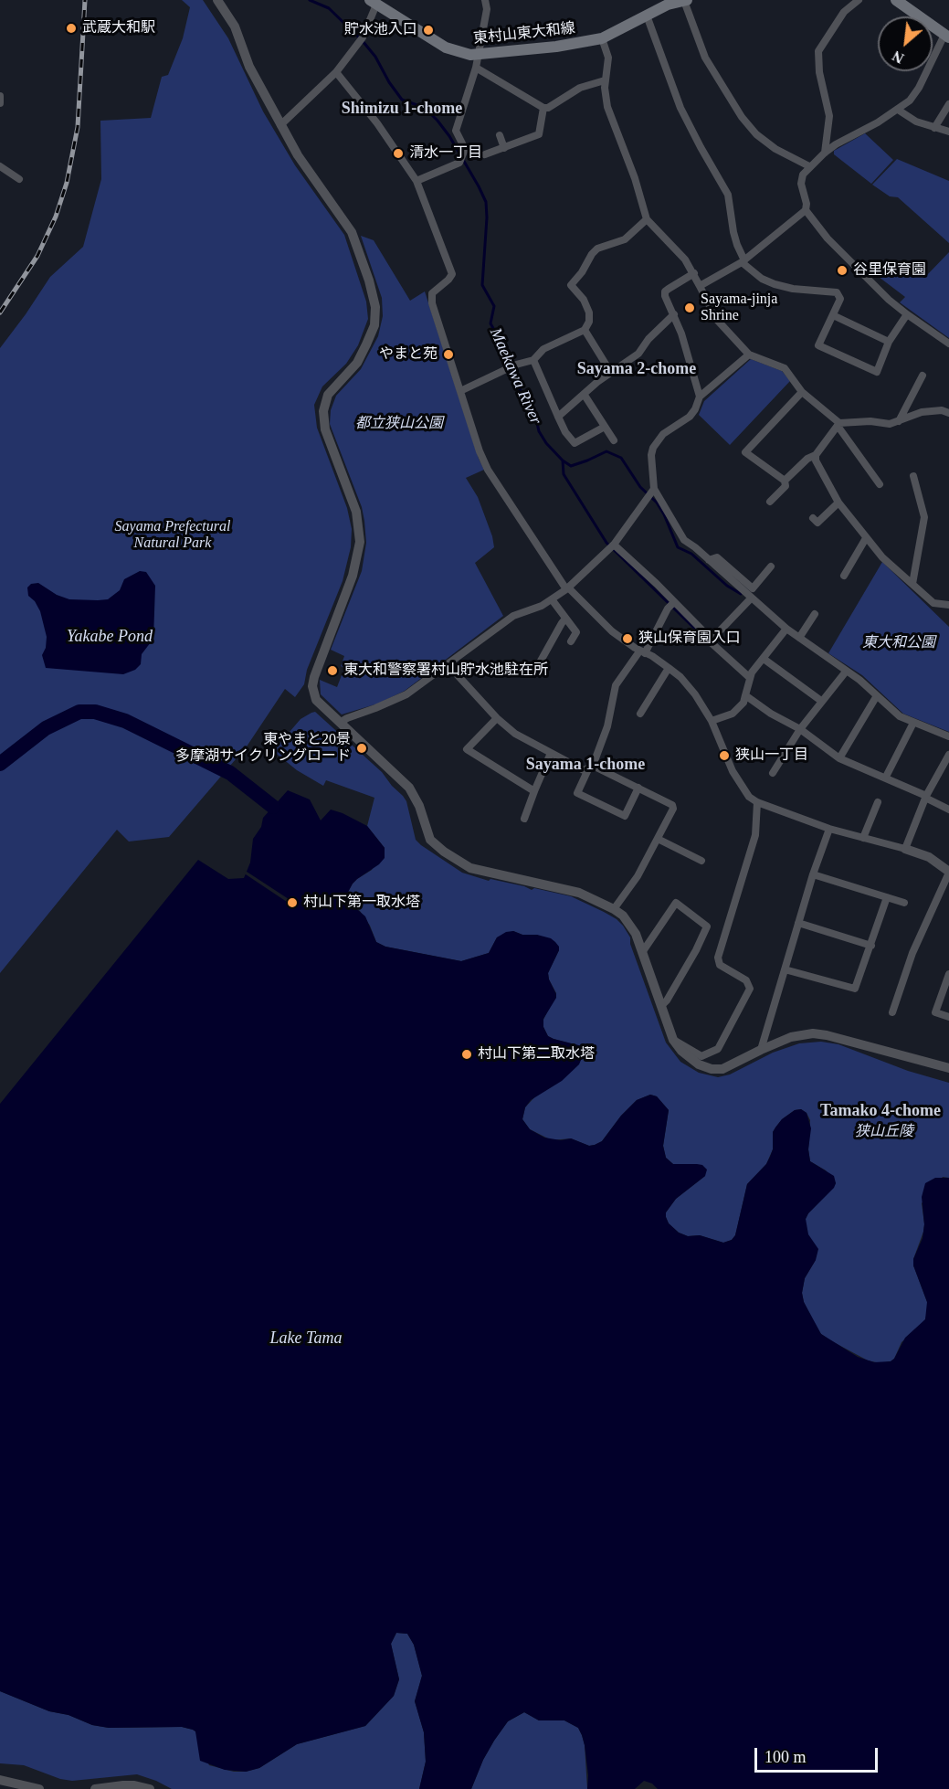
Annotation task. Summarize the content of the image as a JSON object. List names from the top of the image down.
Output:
{
  "streets": {
    "main road": ["東村山東大和線"]
  },
  "districts": [
    "Shimizu 1-chome",
    "Sayama 2-chome",
    "Sayama 1-chome",
    "Tamako 4-chome"
  ],
  "water": ["Maekawa River", "Yakabe Pond", "Lake Tama"],
  "parks": [
    "都立狭山公園",
    "Sayama Prefectural Natural Park",
    "東大和公園",
    "狭山丘陵"
  ],
  "places": [
    "武蔵大和駅",
    "貯水池入口",
    "清水一丁目",
    "谷里保育園",
    "Sayama-jinja Shrine",
    "やまと苑",
    "狭山保育園入口",
    "東大和警察署村山貯水池駐在所",
    "東やまと20景 多摩湖サイクリングロード",
    "狭山一丁目",
    "村山下第一取水塔",
    "村山下第二取水塔"
  ],
  "scale_bar": "100 m",
  "north": "bottom left"
}
